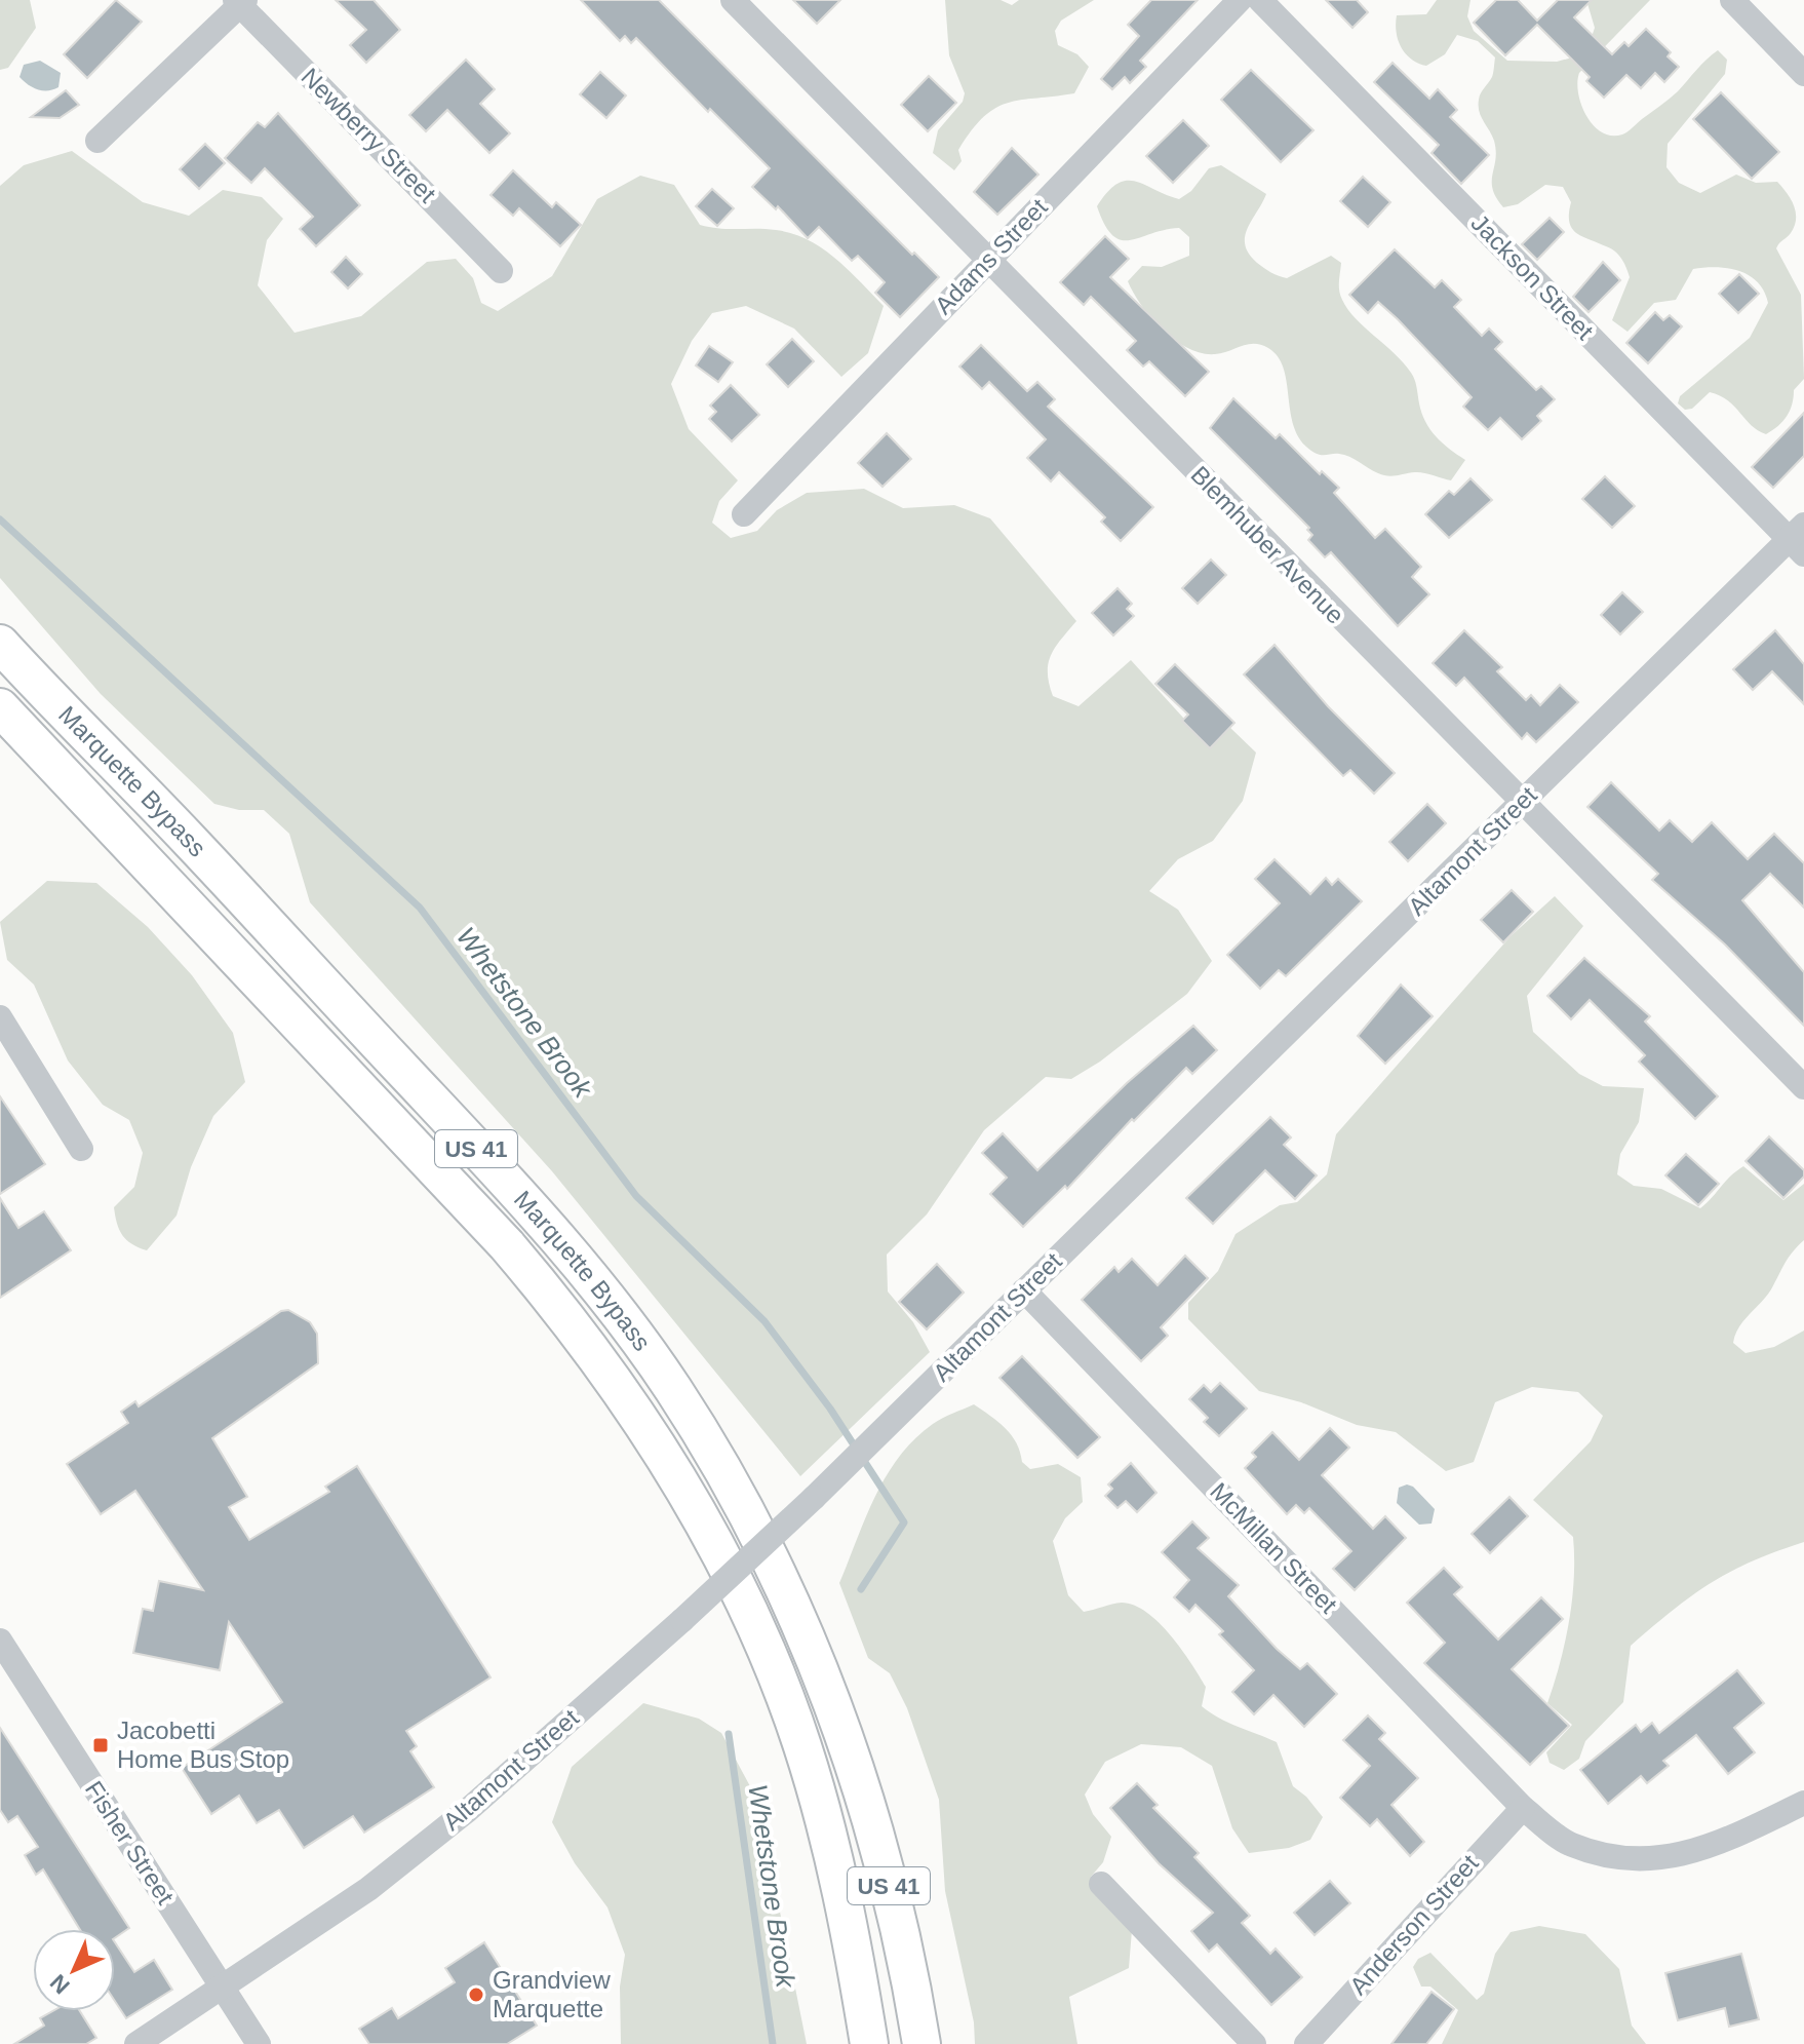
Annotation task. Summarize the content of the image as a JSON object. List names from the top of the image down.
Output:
{
  "streets": {
    "highway": ["Marquette Bypass", "US 41"],
    "street": [
      "Newberry Street",
      "Adams Street",
      "Jackson Street",
      "Blemhuber Avenue",
      "Altamont Street",
      "McMillan Street",
      "Fisher Street",
      "Anderson Street"
    ]
  },
  "crossings": [
    ["Adams Street", "Blemhuber Avenue"],
    ["Jackson Street", "Altamont Street"],
    ["Blemhuber Avenue", "Altamont Street"],
    ["Altamont Street", "McMillan Street"],
    ["Altamont Street", "Fisher Street"],
    ["McMillan Street", "Anderson Street"]
  ],
  "water": ["Whetstone Brook"],
  "places": {
    "transit": ["Jacobetti Home Bus Stop"],
    "other": ["Grandview Marquette"]
  },
  "north": "bottom left"
}
